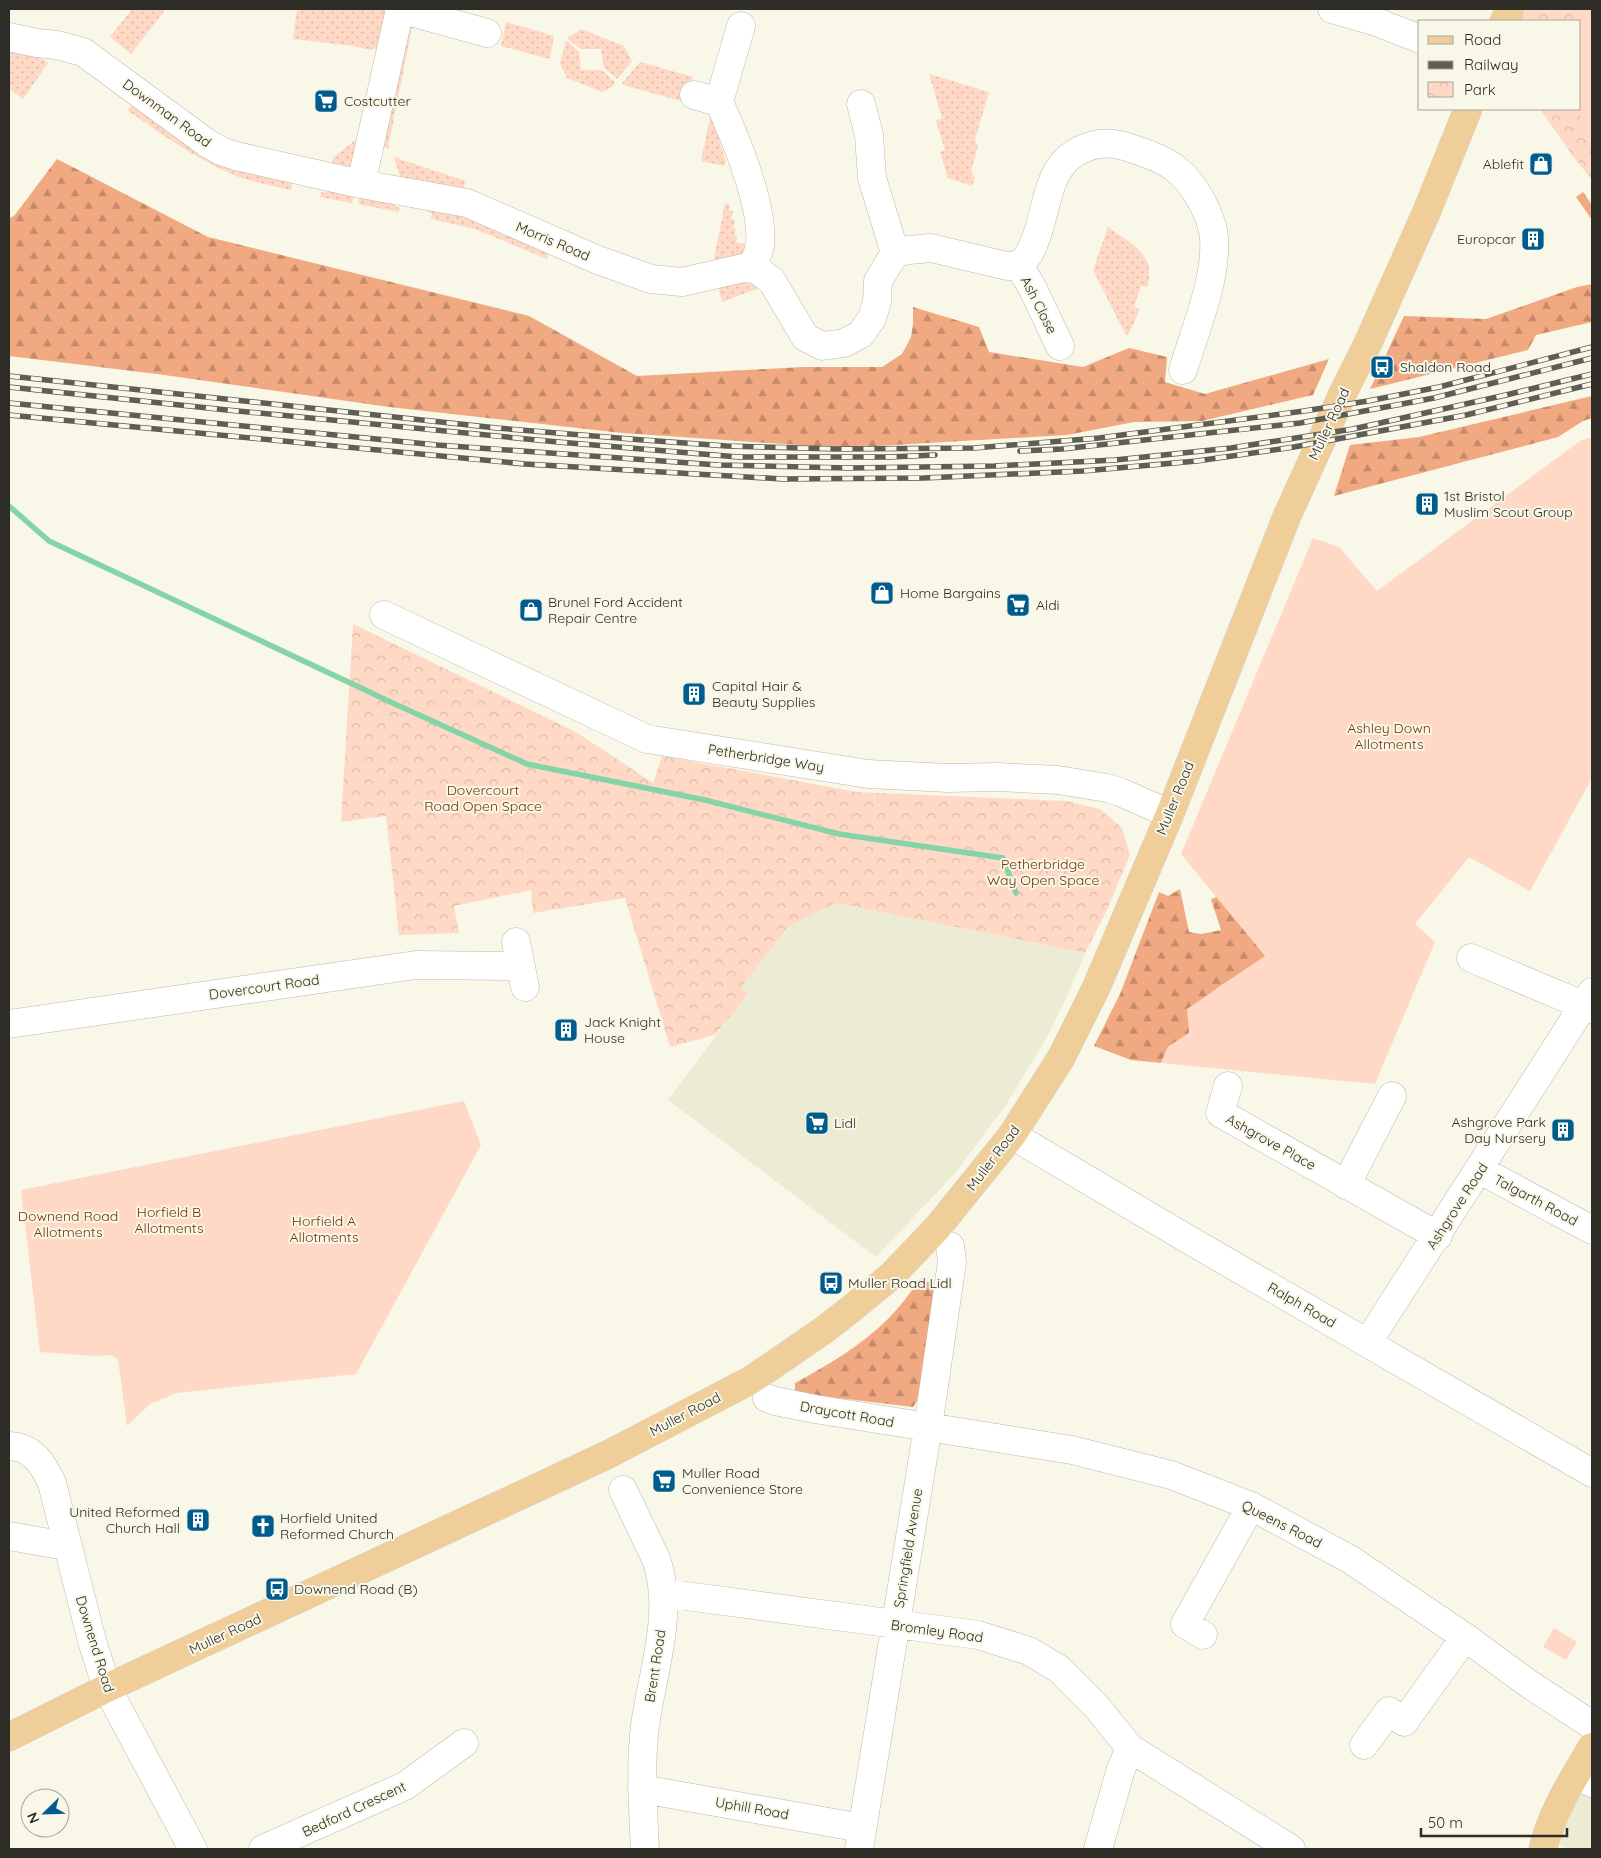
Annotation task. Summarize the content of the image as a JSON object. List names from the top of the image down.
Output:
{
  "streets": {
    "main road": ["Muller Road"],
    "street": [
      "Downman Road",
      "Morris Road",
      "Ash Close",
      "Petherbridge Way",
      "Dovercourt Road",
      "Ashgrove Place",
      "Talgarth Road",
      "Ashgrove Road",
      "Ralph Road",
      "Draycott Road",
      "Queens Road",
      "Springfield Avenue",
      "Bromley Road",
      "Downend Road",
      "Brent Road",
      "Uphill Road",
      "Bedford Crescent"
    ]
  },
  "crossings": [
    ["Downman Road", "Morris Road"],
    ["Muller Road", "Petherbridge Way"],
    ["Muller Road", "Ralph Road"],
    ["Muller Road", "Downend Road"],
    ["Muller Road", "Brent Road"],
    ["Ashgrove Place", "Ashgrove Road"],
    ["Talgarth Road", "Ashgrove Road"],
    ["Ashgrove Road", "Ralph Road"],
    ["Draycott Road", "Queens Road"],
    ["Draycott Road", "Springfield Avenue"],
    ["Queens Road", "Springfield Avenue"],
    ["Springfield Avenue", "Bromley Road"],
    ["Springfield Avenue", "Uphill Road"],
    ["Bromley Road", "Brent Road"],
    ["Brent Road", "Uphill Road"]
  ],
  "parks": [
    "Ashley Down Allotments",
    "Dovercourt Road Open Space",
    "Petherbridge Way Open Space",
    "Horfield B Allotments",
    "Downend Road Allotments",
    "Horfield A Allotments"
  ],
  "places": {
    "supermarket": [
      "Costcutter",
      "Aldi",
      "Lidl",
      "Muller Road Convenience Store"
    ],
    "shop": ["Ablefit", "Home Bargains", "Brunel Ford Accident Repair Centre"],
    "building": [
      "Europcar",
      "1st Bristol Muslim Scout Group",
      "Capital Hair & Beauty Supplies",
      "Jack Knight House",
      "Ashgrove Park Day Nursery",
      "United Reformed Church Hall"
    ],
    "bus stop": ["Shaldon Road", "Muller Road Lidl", "Downend Road (B)"],
    "church": ["Horfield United Reformed Church"]
  },
  "legend": ["Road", "Railway", "Park"],
  "scale_bar": "50 m",
  "north": "bottom left"
}
